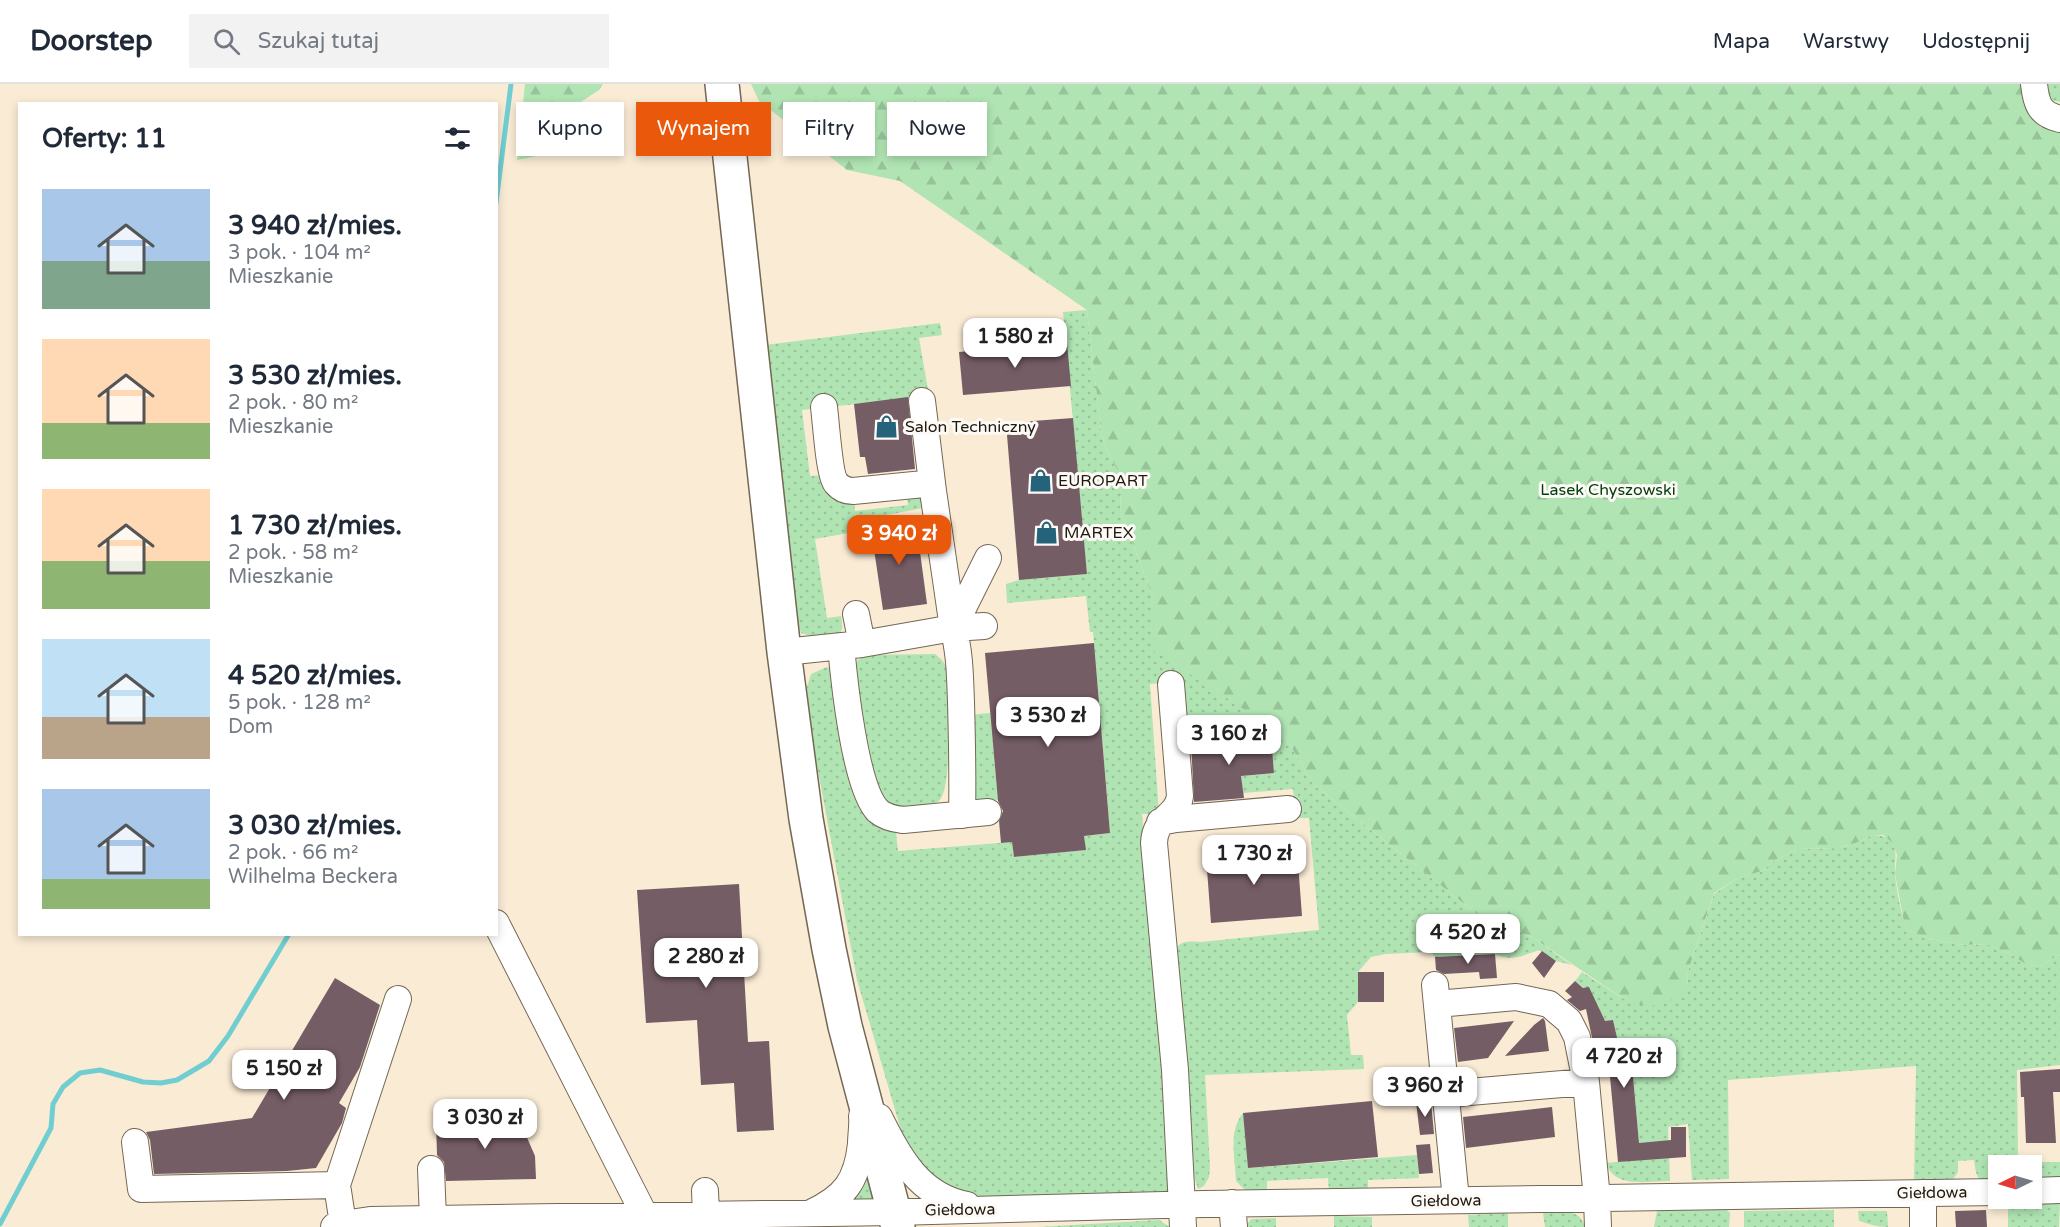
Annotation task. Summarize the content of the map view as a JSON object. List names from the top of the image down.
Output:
{
  "streets": {
    "street": ["Giełdowa"]
  },
  "parks": ["Lasek Chyszowski"],
  "places": {
    "shop": ["Salon Techniczny", "EUROPART", "MARTEX"]
  },
  "north": "left",
  "page": {
    "header": "Doorstep",
    "search": "Szukaj tutaj",
    "nav": ["Mapa", "Warstwy", "Udostępnij"],
    "chip": [
      "Kupno",
      "Wynajem",
      "Filtry",
      "Nowe"
    ],
    "heading": "Oferty: 11",
    "list": [
      {
        "name": "3 940 zł/mies.",
        "note": "3 pok. · 104 m² · Mieszkanie"
      },
      {
        "name": "3 530 zł/mies.",
        "note": "2 pok. · 80 m² · Mieszkanie"
      },
      {
        "name": "1 730 zł/mies.",
        "note": "2 pok. · 58 m² · Mieszkanie"
      },
      {
        "name": "4 520 zł/mies.",
        "note": "5 pok. · 128 m² · Dom"
      },
      {
        "name": "3 030 zł/mies.",
        "note": "2 pok. · 66 m² · Wilhelma Beckera"
      }
    ],
    "price": [
      "1 580 zł",
      "3 940 zł",
      "3 530 zł",
      "3 160 zł",
      "1 730 zł",
      "4 520 zł",
      "2 280 zł",
      "4 720 zł",
      "5 150 zł",
      "3 960 zł",
      "3 030 zł"
    ]
  }
}
